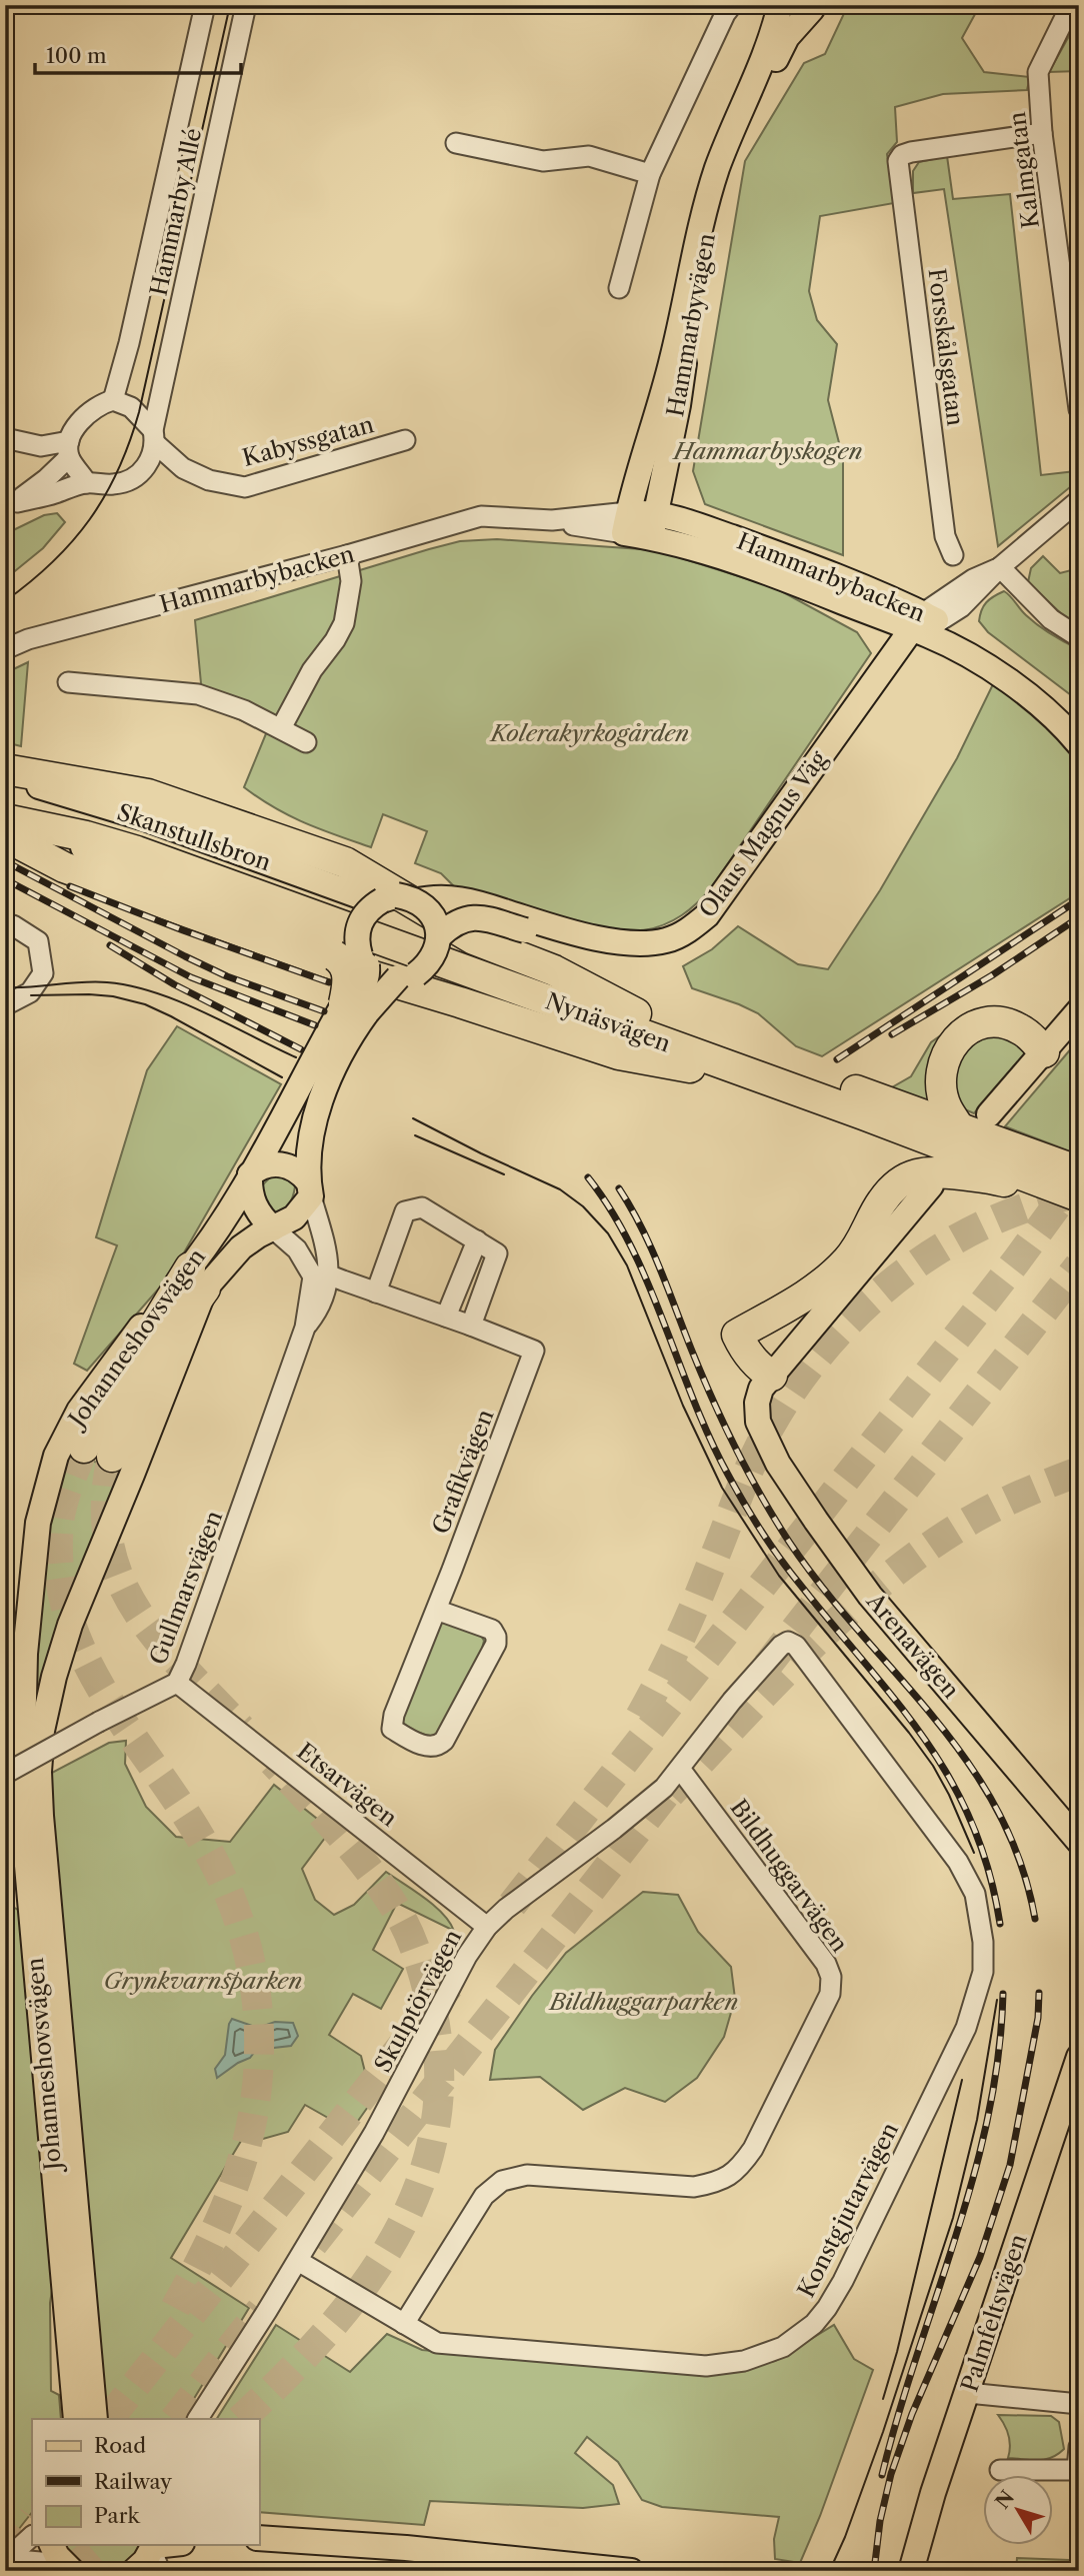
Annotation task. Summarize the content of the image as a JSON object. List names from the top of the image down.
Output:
{
  "streets": {
    "highway": ["Nynäsvägen"],
    "main road": [
      "Hammarbyvägen",
      "Hammarbybacken",
      "Olaus Magnus Väg",
      "Skanstullsbron",
      "Johanneshovsvägen",
      "Arenavägen",
      "Palmfeltsvägen"
    ],
    "street": [
      "Kalmgatan",
      "Hammarby Allé",
      "Forsskålsgatan",
      "Kabyssgatan",
      "Grafikvägen",
      "Gullmarsvägen",
      "Etsarvägen",
      "Bildhuggarvägen",
      "Skulptörvägen",
      "Konstgjutarvägen"
    ]
  },
  "crossings": [
    ["Kalmgatan", "Forsskålsgatan"],
    ["Hammarby Allé", "Kabyssgatan"],
    ["Hammarbyvägen", "Hammarbybacken"],
    ["Hammarbybacken", "Olaus Magnus Väg"],
    ["Olaus Magnus Väg", "Skanstullsbron"],
    ["Olaus Magnus Väg", "Johanneshovsvägen"],
    ["Skanstullsbron", "Johanneshovsvägen"],
    ["Gullmarsvägen", "Etsarvägen"],
    ["Etsarvägen", "Skulptörvägen"],
    ["Bildhuggarvägen", "Skulptörvägen"],
    ["Bildhuggarvägen", "Konstgjutarvägen"],
    ["Skulptörvägen", "Konstgjutarvägen"]
  ],
  "parks": [
    "Hammarbyskogen",
    "Kolerakyrkogården",
    "Grynkvarnsparken",
    "Bildhuggarparken"
  ],
  "legend": ["Road", "Railway", "Park"],
  "scale_bar": "100 m",
  "north": "top left"
}
